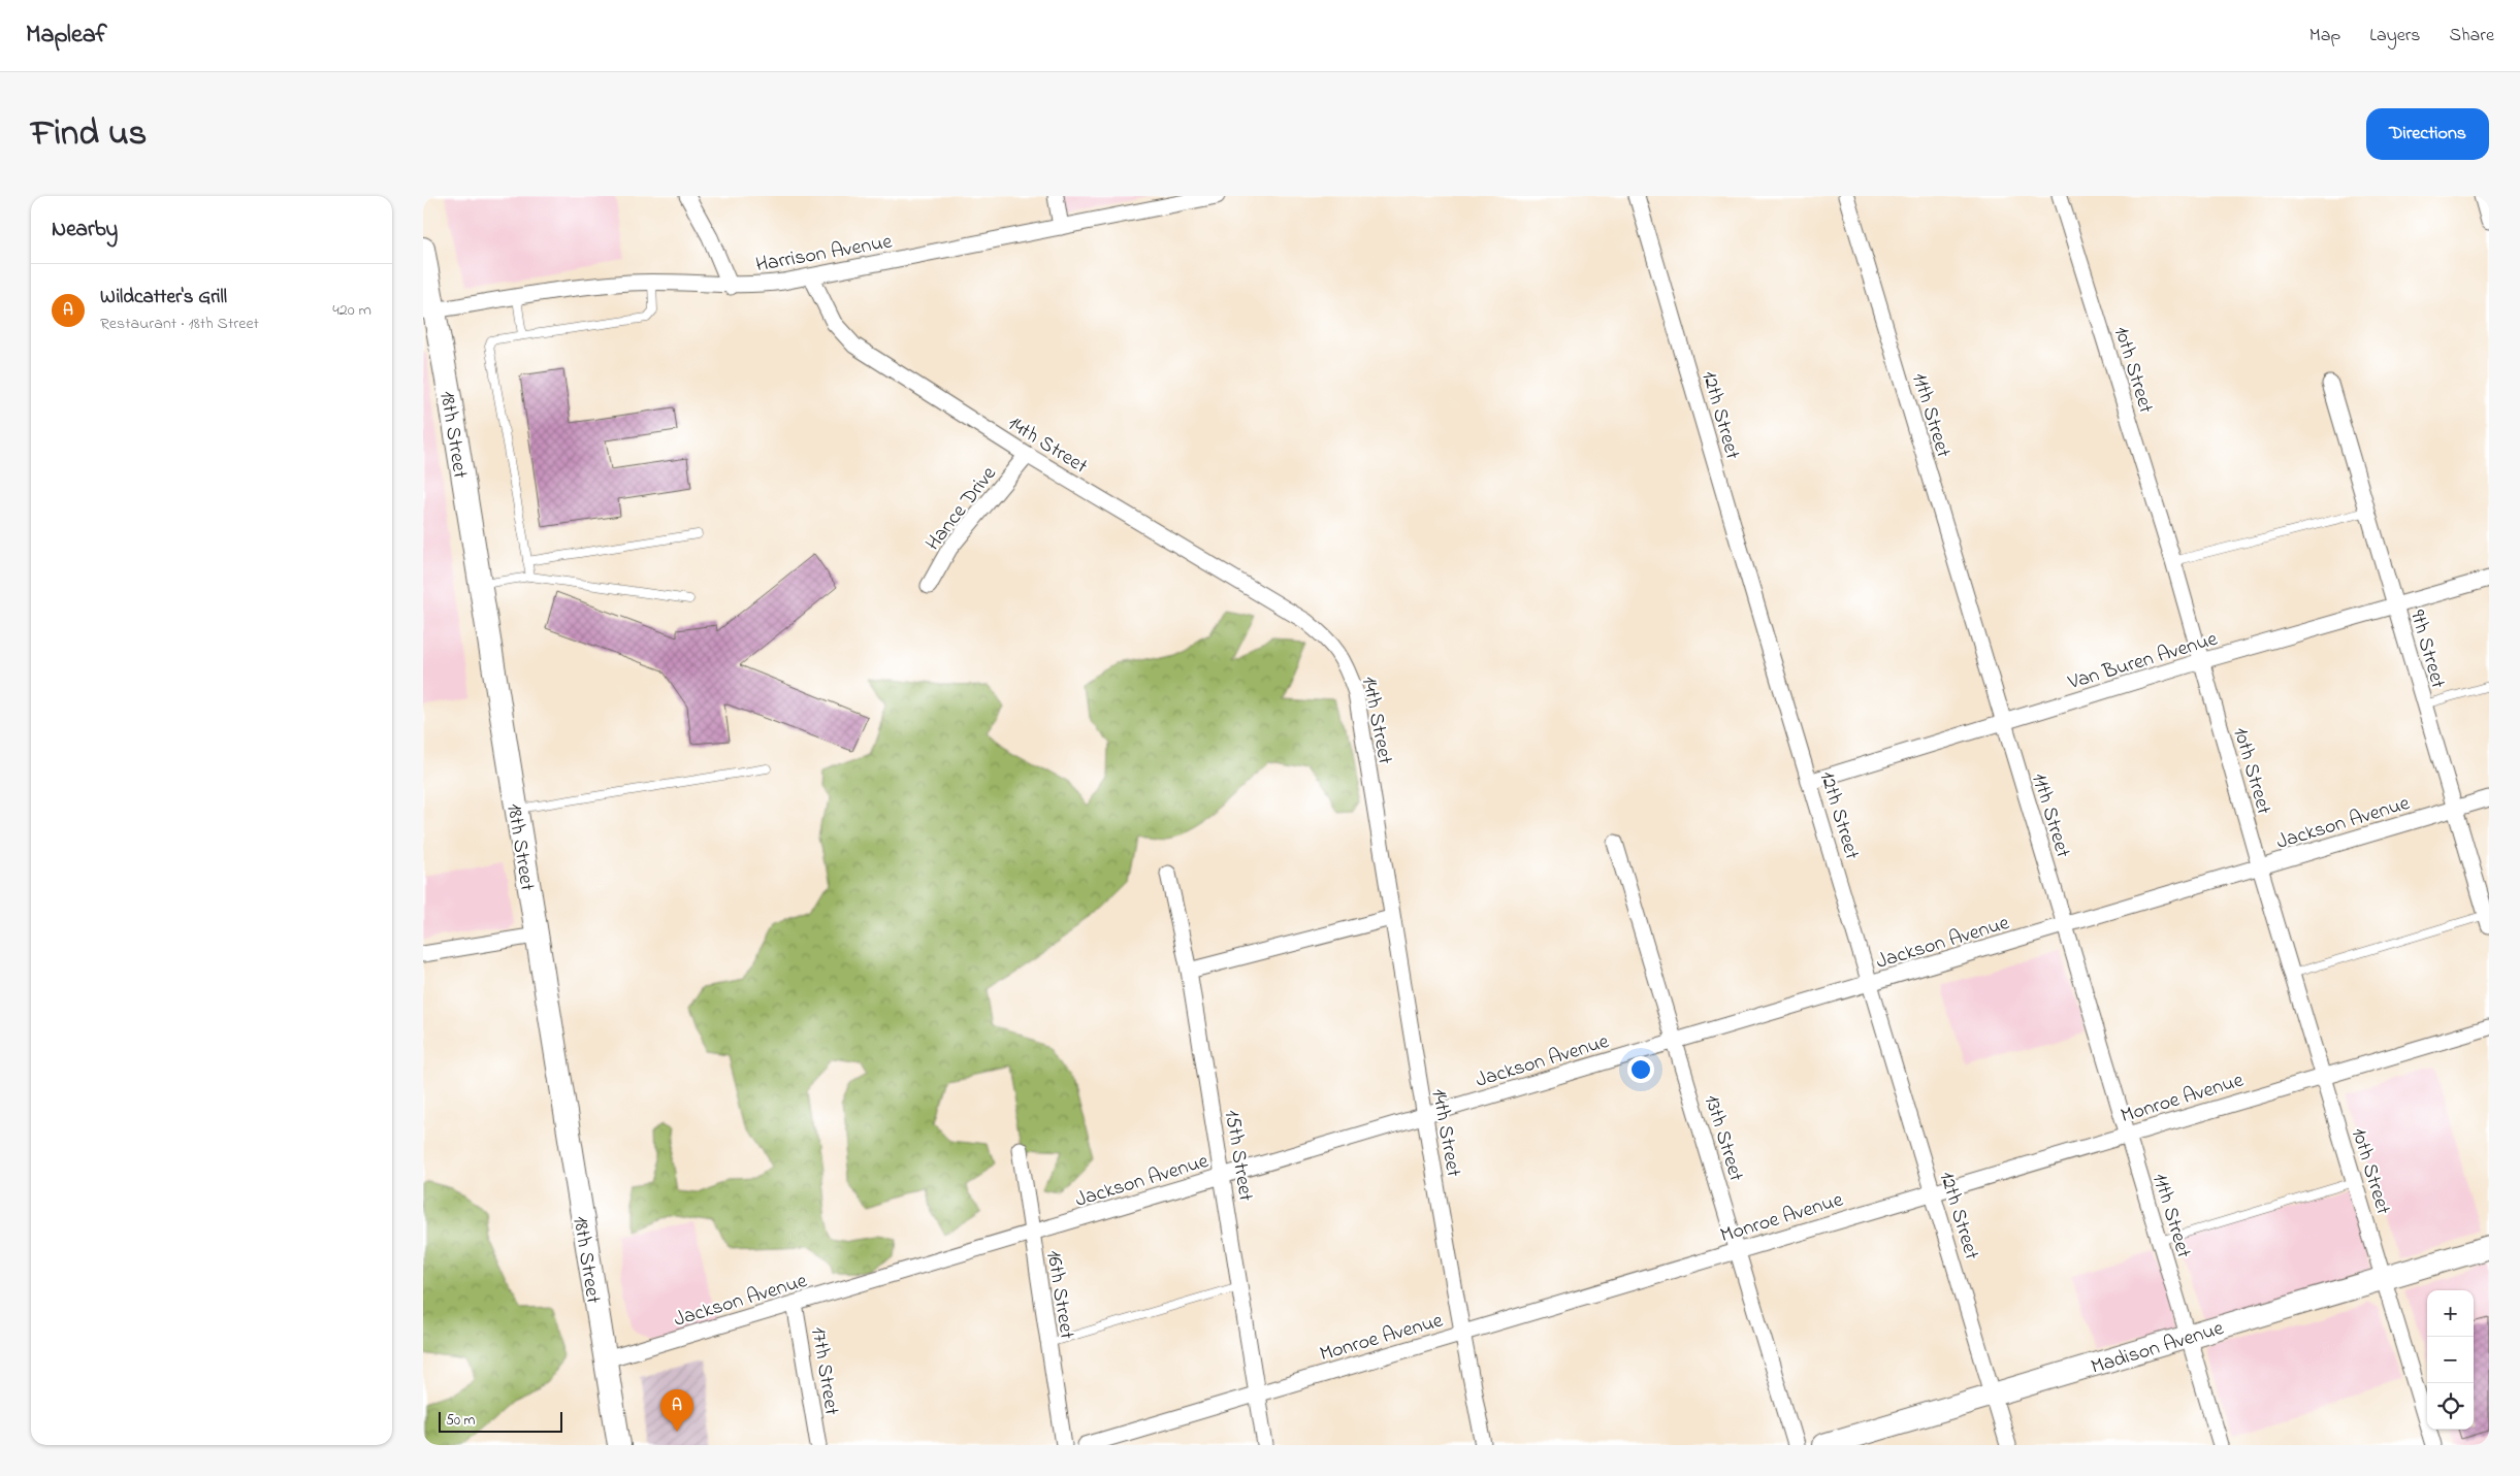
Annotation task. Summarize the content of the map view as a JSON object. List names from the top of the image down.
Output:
{
  "streets": {
    "main road": ["18th Street", "Madison Avenue"],
    "street": [
      "Harrison Avenue",
      "10th Street",
      "12th Street",
      "11th Street",
      "14th Street",
      "Hance Drive",
      "9th Street",
      "Van Buren Avenue",
      "Jackson Avenue",
      "Monroe Avenue",
      "13th Street",
      "15th Street",
      "16th Street",
      "17th Street"
    ]
  },
  "crossings": [
    ["Harrison Avenue", "18th Street"],
    ["Harrison Avenue", "14th Street"],
    ["10th Street", "Van Buren Avenue"],
    ["10th Street", "Jackson Avenue"],
    ["10th Street", "Monroe Avenue"],
    ["10th Street", "Madison Avenue"],
    ["12th Street", "Van Buren Avenue"],
    ["12th Street", "Jackson Avenue"],
    ["12th Street", "Monroe Avenue"],
    ["12th Street", "Madison Avenue"],
    ["11th Street", "Van Buren Avenue"],
    ["11th Street", "Jackson Avenue"],
    ["11th Street", "Monroe Avenue"],
    ["11th Street", "Madison Avenue"],
    ["18th Street", "Jackson Avenue"],
    ["14th Street", "Hance Drive"],
    ["14th Street", "Jackson Avenue"],
    ["14th Street", "Monroe Avenue"],
    ["9th Street", "Van Buren Avenue"],
    ["9th Street", "Jackson Avenue"],
    ["Jackson Avenue", "13th Street"],
    ["Jackson Avenue", "15th Street"],
    ["Jackson Avenue", "16th Street"],
    ["Jackson Avenue", "17th Street"],
    ["Monroe Avenue", "13th Street"],
    ["Monroe Avenue", "15th Street"]
  ],
  "scale_bar": "50 m",
  "page": {
    "header": "Mapleaf",
    "nav": ["Map", "Layers", "Share"],
    "title": "Find us",
    "buttons": "Directions",
    "heading": "Nearby",
    "list": [
      {
        "mark": "A",
        "name": "Wildcatter's Grill",
        "note": "Restaurant · 18th Street",
        "value": "420 m"
      }
    ],
    "map_buttons": ["+", "−"],
    "pins": "A",
    "scale": "50 m"
  }
}
